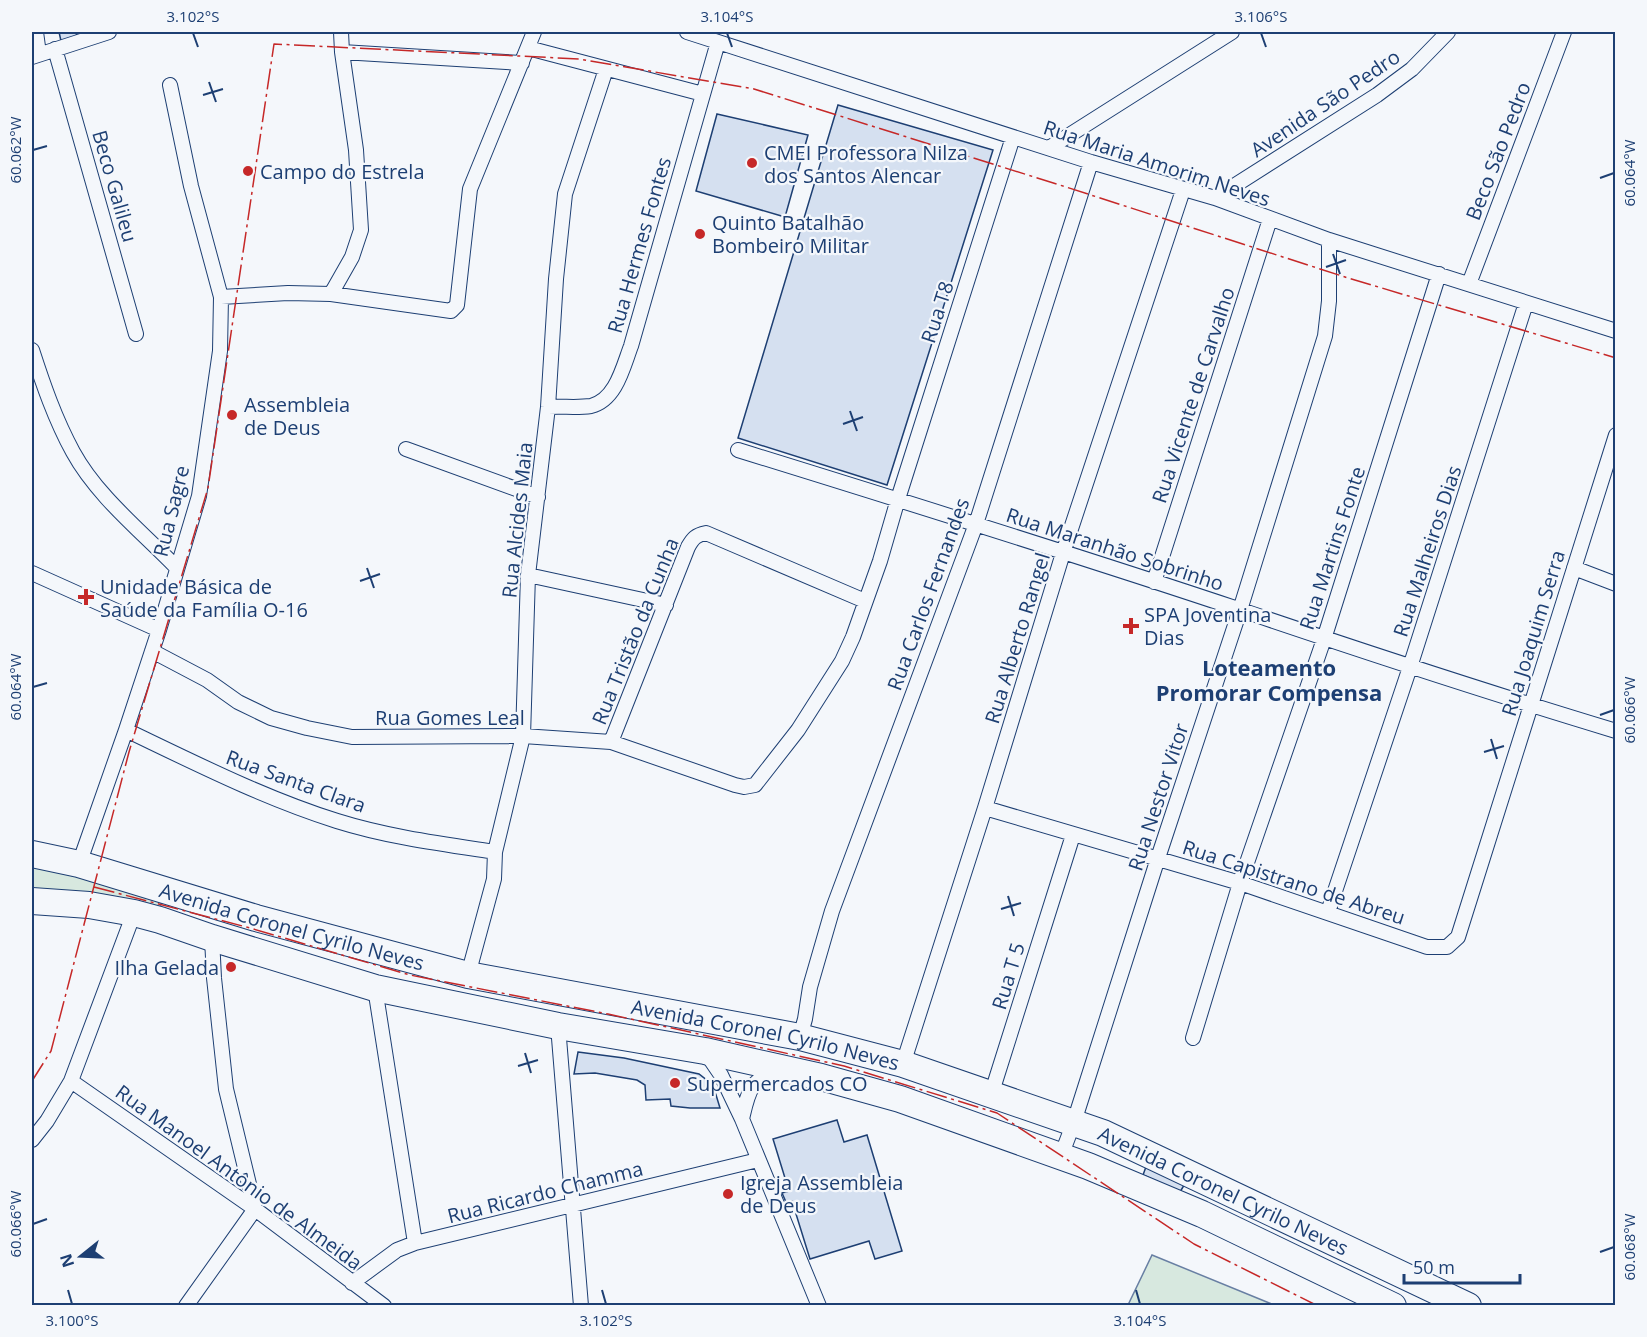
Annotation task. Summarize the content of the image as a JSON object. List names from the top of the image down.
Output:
{
  "streets": {
    "highway": ["Avenida Coronel Cyrilo Neves"],
    "street": [
      "Avenida São Pedro",
      "Beco São Pedro",
      "Rua Maria Amorim Neves",
      "Beco Galileu",
      "Rua Hermes Fontes",
      "Rua T8",
      "Rua Vicente de Carvalho",
      "Rua Sagre",
      "Rua Alcides Maia",
      "Rua Martins Fonte",
      "Rua Maranhão Sobrinho",
      "Rua Malheiros Dias",
      "Rua Carlos Fernandes",
      "Rua Tristão da Cunha",
      "Rua Joaquim Serra",
      "Rua Alberto Rangel",
      "Rua Gomes Leal",
      "Rua Santa Clara",
      "Rua Nestor Vitor",
      "Rua Capistrano de Abreu",
      "Rua T 5",
      "Rua Manoel Antônio de Almeida",
      "Rua Ricardo Chamma"
    ]
  },
  "crossings": [
    ["Avenida São Pedro", "Rua Maria Amorim Neves"],
    ["Beco São Pedro", "Rua Maria Amorim Neves"],
    ["Rua Maria Amorim Neves", "Rua Hermes Fontes"],
    ["Rua Maria Amorim Neves", "Rua T8"],
    ["Rua Maria Amorim Neves", "Rua Vicente de Carvalho"],
    ["Rua Maria Amorim Neves", "Rua Martins Fonte"],
    ["Rua Maria Amorim Neves", "Rua Malheiros Dias"],
    ["Rua Maria Amorim Neves", "Rua Carlos Fernandes"],
    ["Rua Maria Amorim Neves", "Rua Alberto Rangel"],
    ["Rua Maria Amorim Neves", "Rua Nestor Vitor"],
    ["Rua Hermes Fontes", "Rua Alcides Maia"],
    ["Rua T8", "Rua Maranhão Sobrinho"],
    ["Rua T8", "Rua Tristão da Cunha"],
    ["Rua T8", "Rua Gomes Leal"],
    ["Rua Vicente de Carvalho", "Rua Maranhão Sobrinho"],
    ["Rua Sagre", "Rua Gomes Leal"],
    ["Rua Sagre", "Rua Santa Clara"],
    ["Rua Sagre", "Avenida Coronel Cyrilo Neves"],
    ["Rua Alcides Maia", "Rua Gomes Leal"],
    ["Rua Alcides Maia", "Rua Santa Clara"],
    ["Rua Alcides Maia", "Avenida Coronel Cyrilo Neves"],
    ["Rua Martins Fonte", "Rua Maranhão Sobrinho"],
    ["Rua Martins Fonte", "Rua Capistrano de Abreu"],
    ["Rua Maranhão Sobrinho", "Rua Malheiros Dias"],
    ["Rua Maranhão Sobrinho", "Rua Carlos Fernandes"],
    ["Rua Maranhão Sobrinho", "Rua Joaquim Serra"],
    ["Rua Maranhão Sobrinho", "Rua Alberto Rangel"],
    ["Rua Maranhão Sobrinho", "Rua Nestor Vitor"],
    ["Rua Malheiros Dias", "Rua Capistrano de Abreu"],
    ["Rua Carlos Fernandes", "Avenida Coronel Cyrilo Neves"],
    ["Rua Tristão da Cunha", "Rua Gomes Leal"],
    ["Rua Joaquim Serra", "Rua Capistrano de Abreu"],
    ["Rua Alberto Rangel", "Rua Capistrano de Abreu"],
    ["Rua Alberto Rangel", "Avenida Coronel Cyrilo Neves"],
    ["Rua Nestor Vitor", "Rua Capistrano de Abreu"],
    ["Rua Nestor Vitor", "Avenida Coronel Cyrilo Neves"],
    ["Rua Capistrano de Abreu", "Rua T 5"],
    ["Avenida Coronel Cyrilo Neves", "Rua T 5"],
    ["Rua Manoel Antônio de Almeida", "Rua Ricardo Chamma"]
  ],
  "districts": ["Loteamento Promorar Compensa"],
  "places": {
    "other": [
      "CMEI Professora Nilza dos Santos Alencar",
      "Campo do Estrela",
      "Quinto Batalhão Bombeiro Militar",
      "Assembleia de Deus",
      "Ilha Gelada",
      "Supermercados CO",
      "Igreja Assembleia de Deus"
    ],
    "health": ["Unidade Básica de Saúde da Família O-16", "SPA Joventina Dias"]
  },
  "scale_bar": "50 m",
  "north": "left",
  "coordinates": [
    "3.102°S",
    "3.104°S",
    "3.106°S",
    "60.062°W",
    "60.064°W",
    "60.066°W",
    "60.068°W",
    "3.100°S"
  ]
}
